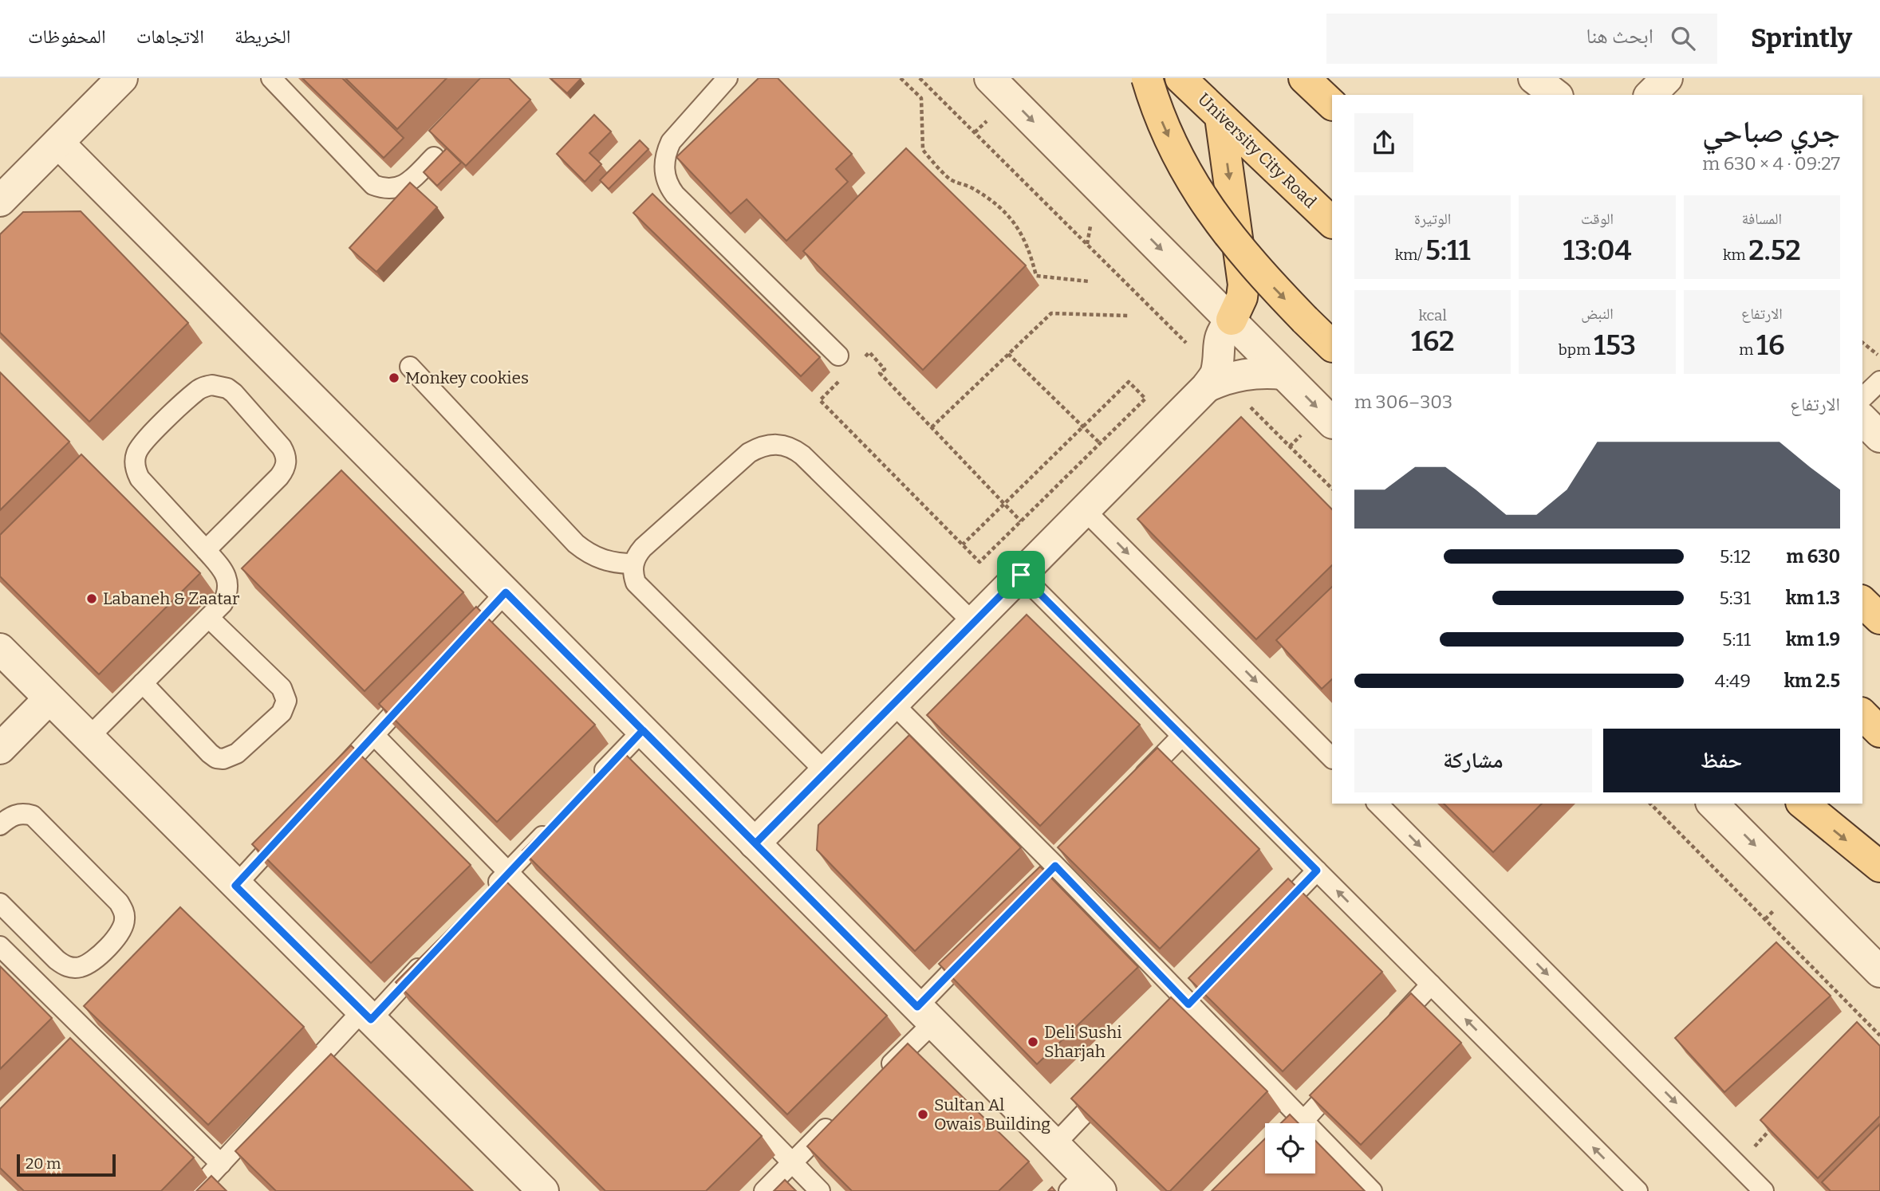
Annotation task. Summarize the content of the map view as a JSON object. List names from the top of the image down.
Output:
{
  "streets": {
    "main road": ["University City Road"]
  },
  "places": [
    "Monkey cookies",
    "Labaneh & Zaatar",
    "Deli Sushi Sharjah",
    "Sultan Al Owais Building"
  ],
  "scale_bar": "20 m",
  "page": {
    "header": "Sprintly",
    "search": "ابحث هنا",
    "nav": ["الخريطة", "الاتجاهات", "المحفوظات"],
    "heading": ["جري صباحي", "09:27 · 4 × 630 m"],
    "stats": [
      ["المسافة", "2.52 km"],
      ["الوقت", "13:04"],
      ["الوتيرة", "5:11 /km"],
      ["الارتفاع", "16 m"],
      ["النبض", "153 bpm"],
      ["kcal", "162"]
    ],
    "chart": ["الارتفاع", "303–306 m"],
    "list": [
      {
        "name": "630 m",
        "note": "5:12"
      },
      {
        "name": "1.3 km",
        "note": "5:31"
      },
      {
        "name": "1.9 km",
        "note": "5:11"
      },
      {
        "name": "2.5 km",
        "note": "4:49"
      }
    ],
    "buttons": ["حفظ", "مشاركة"],
    "scale": "20 m"
  }
}
